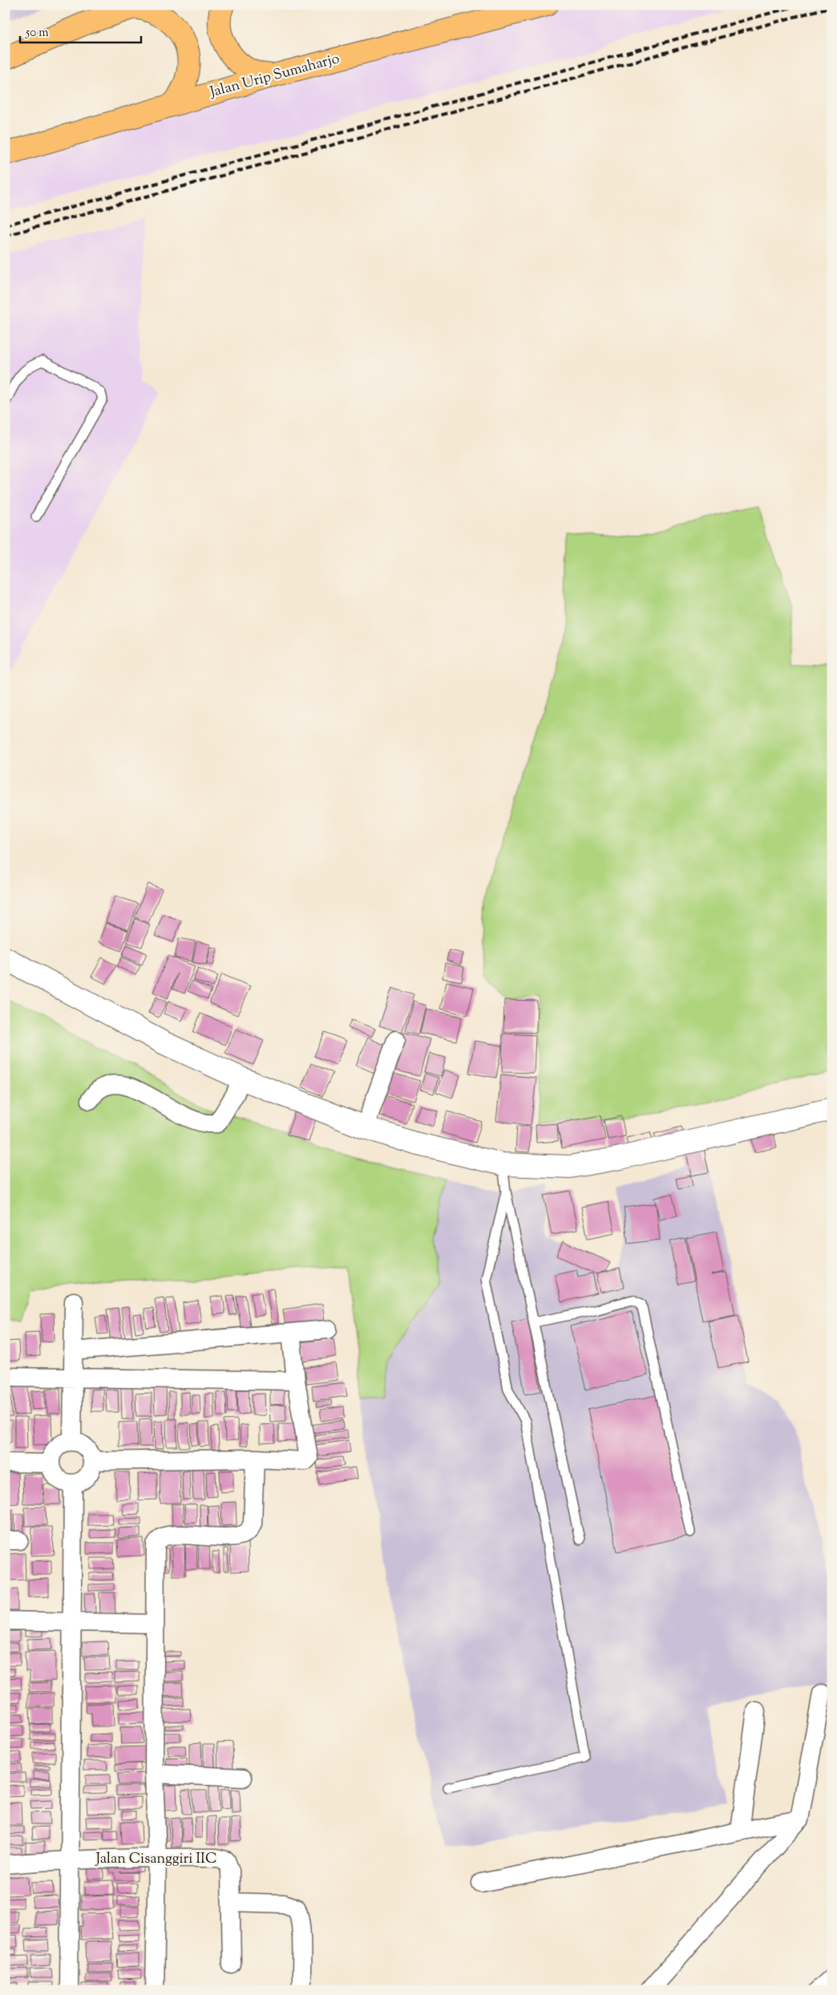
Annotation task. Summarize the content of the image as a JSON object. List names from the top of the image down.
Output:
{
  "streets": {
    "highway": ["Jalan Urip Sumaharjo"],
    "street": ["Jalan Cisanggiri IIC"]
  },
  "scale_bar": "50 m"
}
